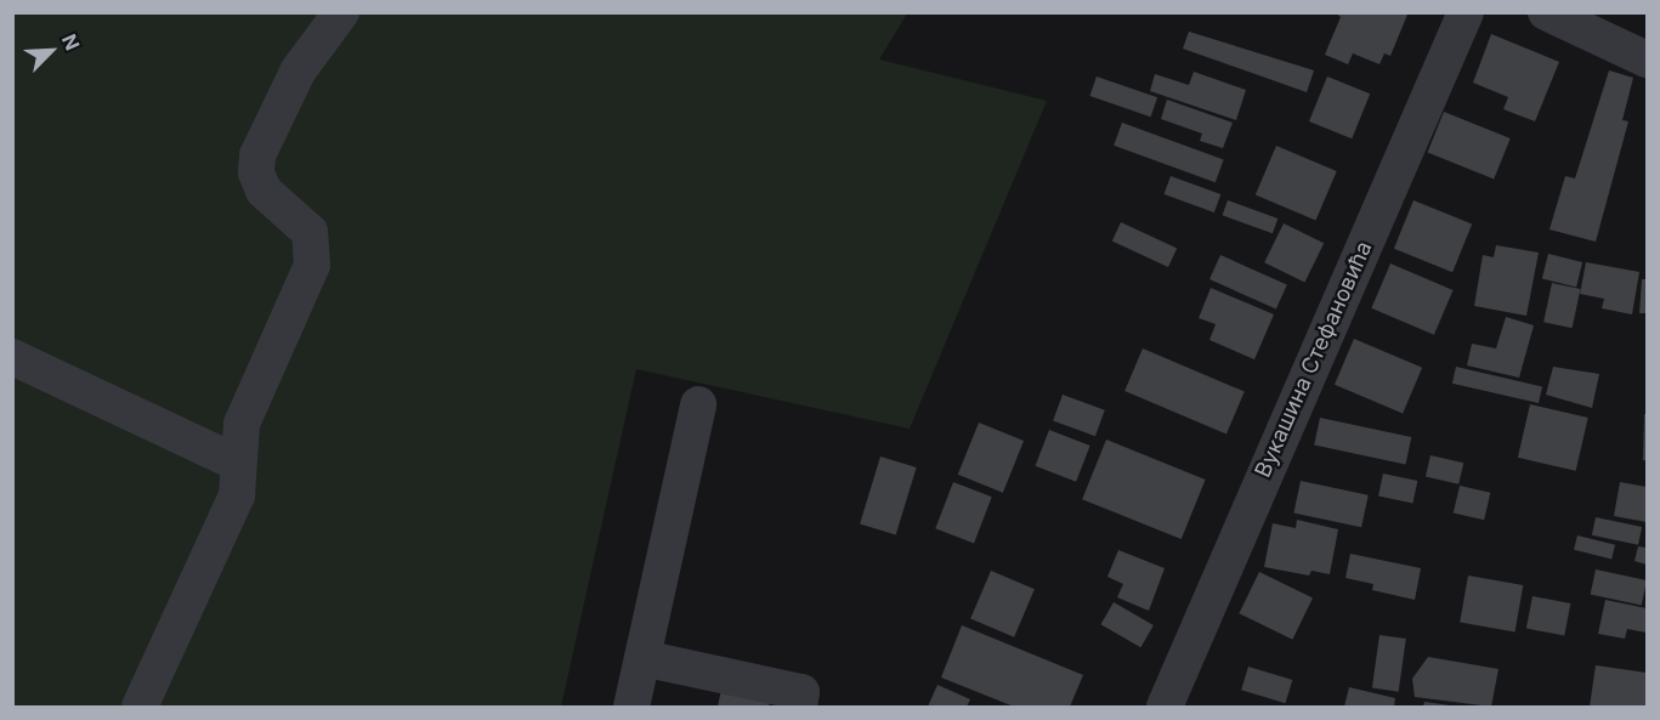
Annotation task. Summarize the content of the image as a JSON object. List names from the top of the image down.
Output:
{
  "streets": {
    "street": ["Вукашина Стефановића"]
  },
  "north": "top right"
}
